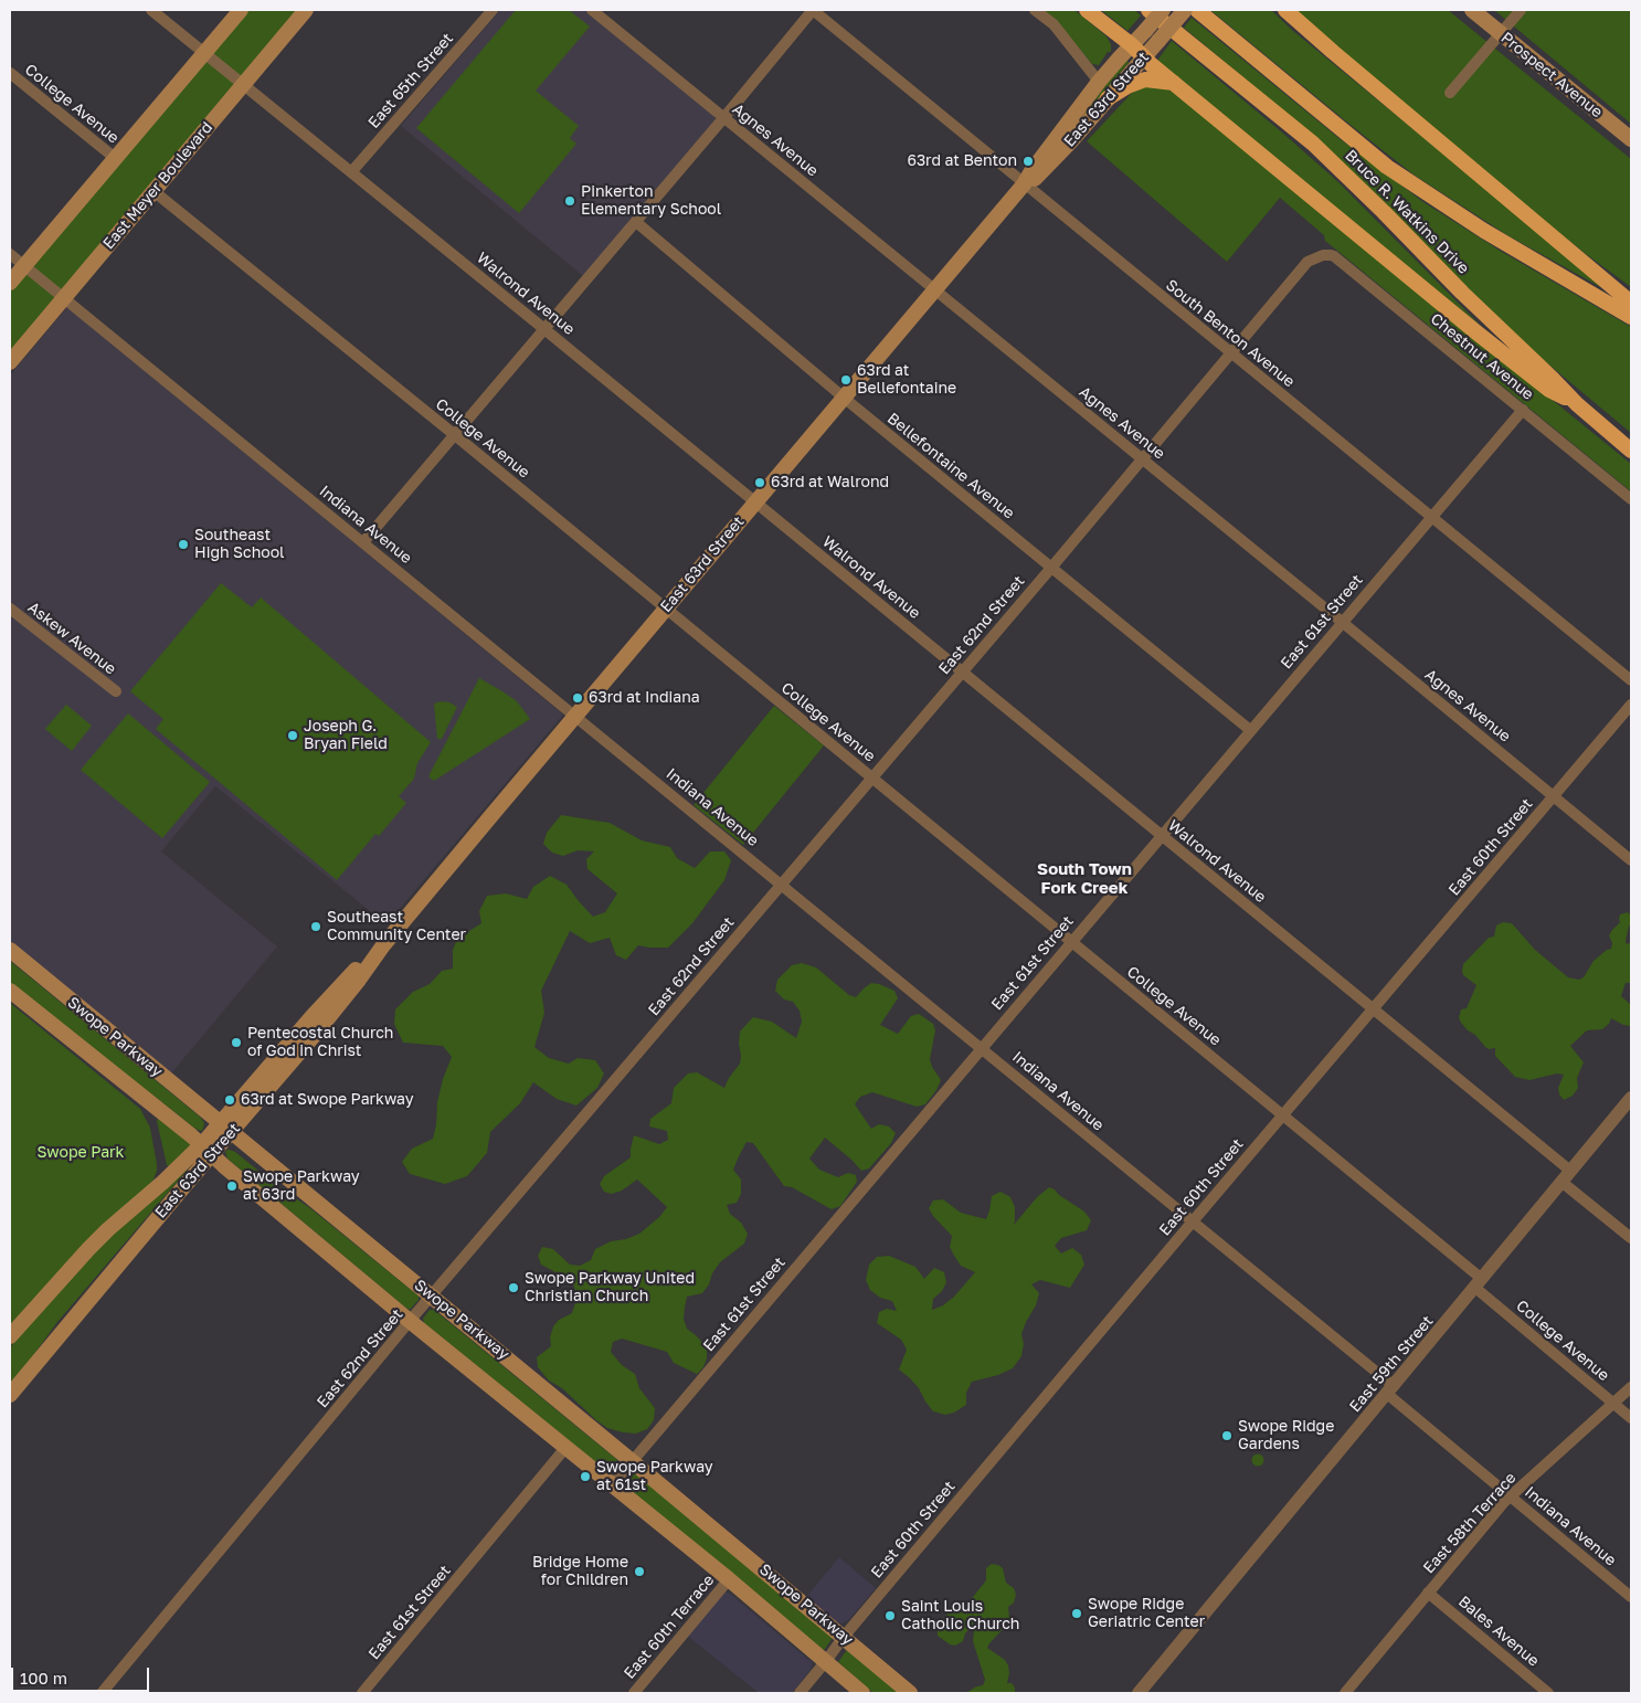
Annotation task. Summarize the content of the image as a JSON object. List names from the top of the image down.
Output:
{
  "streets": {
    "highway": ["Bruce R. Watkins Drive"],
    "main road": [
      "Prospect Avenue",
      "East 63rd Street",
      "East Meyer Boulevard",
      "Swope Parkway"
    ],
    "street": [
      "East 65th Street",
      "College Avenue",
      "Agnes Avenue",
      "Walrond Avenue",
      "South Benton Avenue",
      "Chestnut Avenue",
      "Bellefontaine Avenue",
      "Indiana Avenue",
      "East 61st Street",
      "East 62nd Street",
      "Askew Avenue",
      "East 60th Street",
      "East 59th Street",
      "East 58th Terrace",
      "East 60th Terrace",
      "Bales Avenue"
    ]
  },
  "crossings": [
    ["East 65th Street", "Walrond Avenue"],
    ["East 63rd Street", "College Avenue"],
    ["East 63rd Street", "Agnes Avenue"],
    ["East 63rd Street", "Walrond Avenue"],
    ["East 63rd Street", "South Benton Avenue"],
    ["East 63rd Street", "Bellefontaine Avenue"],
    ["East 63rd Street", "Indiana Avenue"],
    ["East 63rd Street", "Swope Parkway"],
    ["College Avenue", "East Meyer Boulevard"],
    ["College Avenue", "East 61st Street"],
    ["College Avenue", "East 62nd Street"],
    ["College Avenue", "East 60th Street"],
    ["College Avenue", "East 59th Street"],
    ["College Avenue", "East 58th Terrace"],
    ["Agnes Avenue", "East 61st Street"],
    ["Agnes Avenue", "East 62nd Street"],
    ["Agnes Avenue", "East 60th Street"],
    ["East Meyer Boulevard", "Walrond Avenue"],
    ["East Meyer Boulevard", "Indiana Avenue"],
    ["Walrond Avenue", "East 61st Street"],
    ["Walrond Avenue", "East 62nd Street"],
    ["Walrond Avenue", "East 60th Street"],
    ["Walrond Avenue", "East 59th Street"],
    ["South Benton Avenue", "East 61st Street"],
    ["South Benton Avenue", "East 62nd Street"],
    ["Chestnut Avenue", "East 61st Street"],
    ["Chestnut Avenue", "East 62nd Street"],
    ["Bellefontaine Avenue", "East 61st Street"],
    ["Bellefontaine Avenue", "East 62nd Street"],
    ["Indiana Avenue", "East 61st Street"],
    ["Indiana Avenue", "East 62nd Street"],
    ["Indiana Avenue", "East 60th Street"],
    ["Indiana Avenue", "East 59th Street"],
    ["Indiana Avenue", "East 58th Terrace"],
    ["East 61st Street", "Swope Parkway"],
    ["East 62nd Street", "Swope Parkway"],
    ["East 60th Street", "Swope Parkway"],
    ["Swope Parkway", "East 60th Terrace"],
    ["East 58th Terrace", "Bales Avenue"]
  ],
  "districts": ["South Town Fork Creek"],
  "parks": ["Swope Park"],
  "places": [
    "63rd at Benton",
    "Pinkerton Elementary School",
    "63rd at Bellefontaine",
    "63rd at Walrond",
    "Southeast High School",
    "63rd at Indiana",
    "Joseph G. Bryan Field",
    "Southeast Community Center",
    "Pentecostal Church of God in Christ",
    "63rd at Swope Parkway",
    "Swope Parkway at 63rd",
    "Swope Parkway United Christian Church",
    "Swope Ridge Gardens",
    "Swope Parkway at 61st",
    "Bridge Home for Children",
    "Swope Ridge Geriatric Center",
    "Saint Louis Catholic Church"
  ],
  "scale_bar": "100 m"
}
